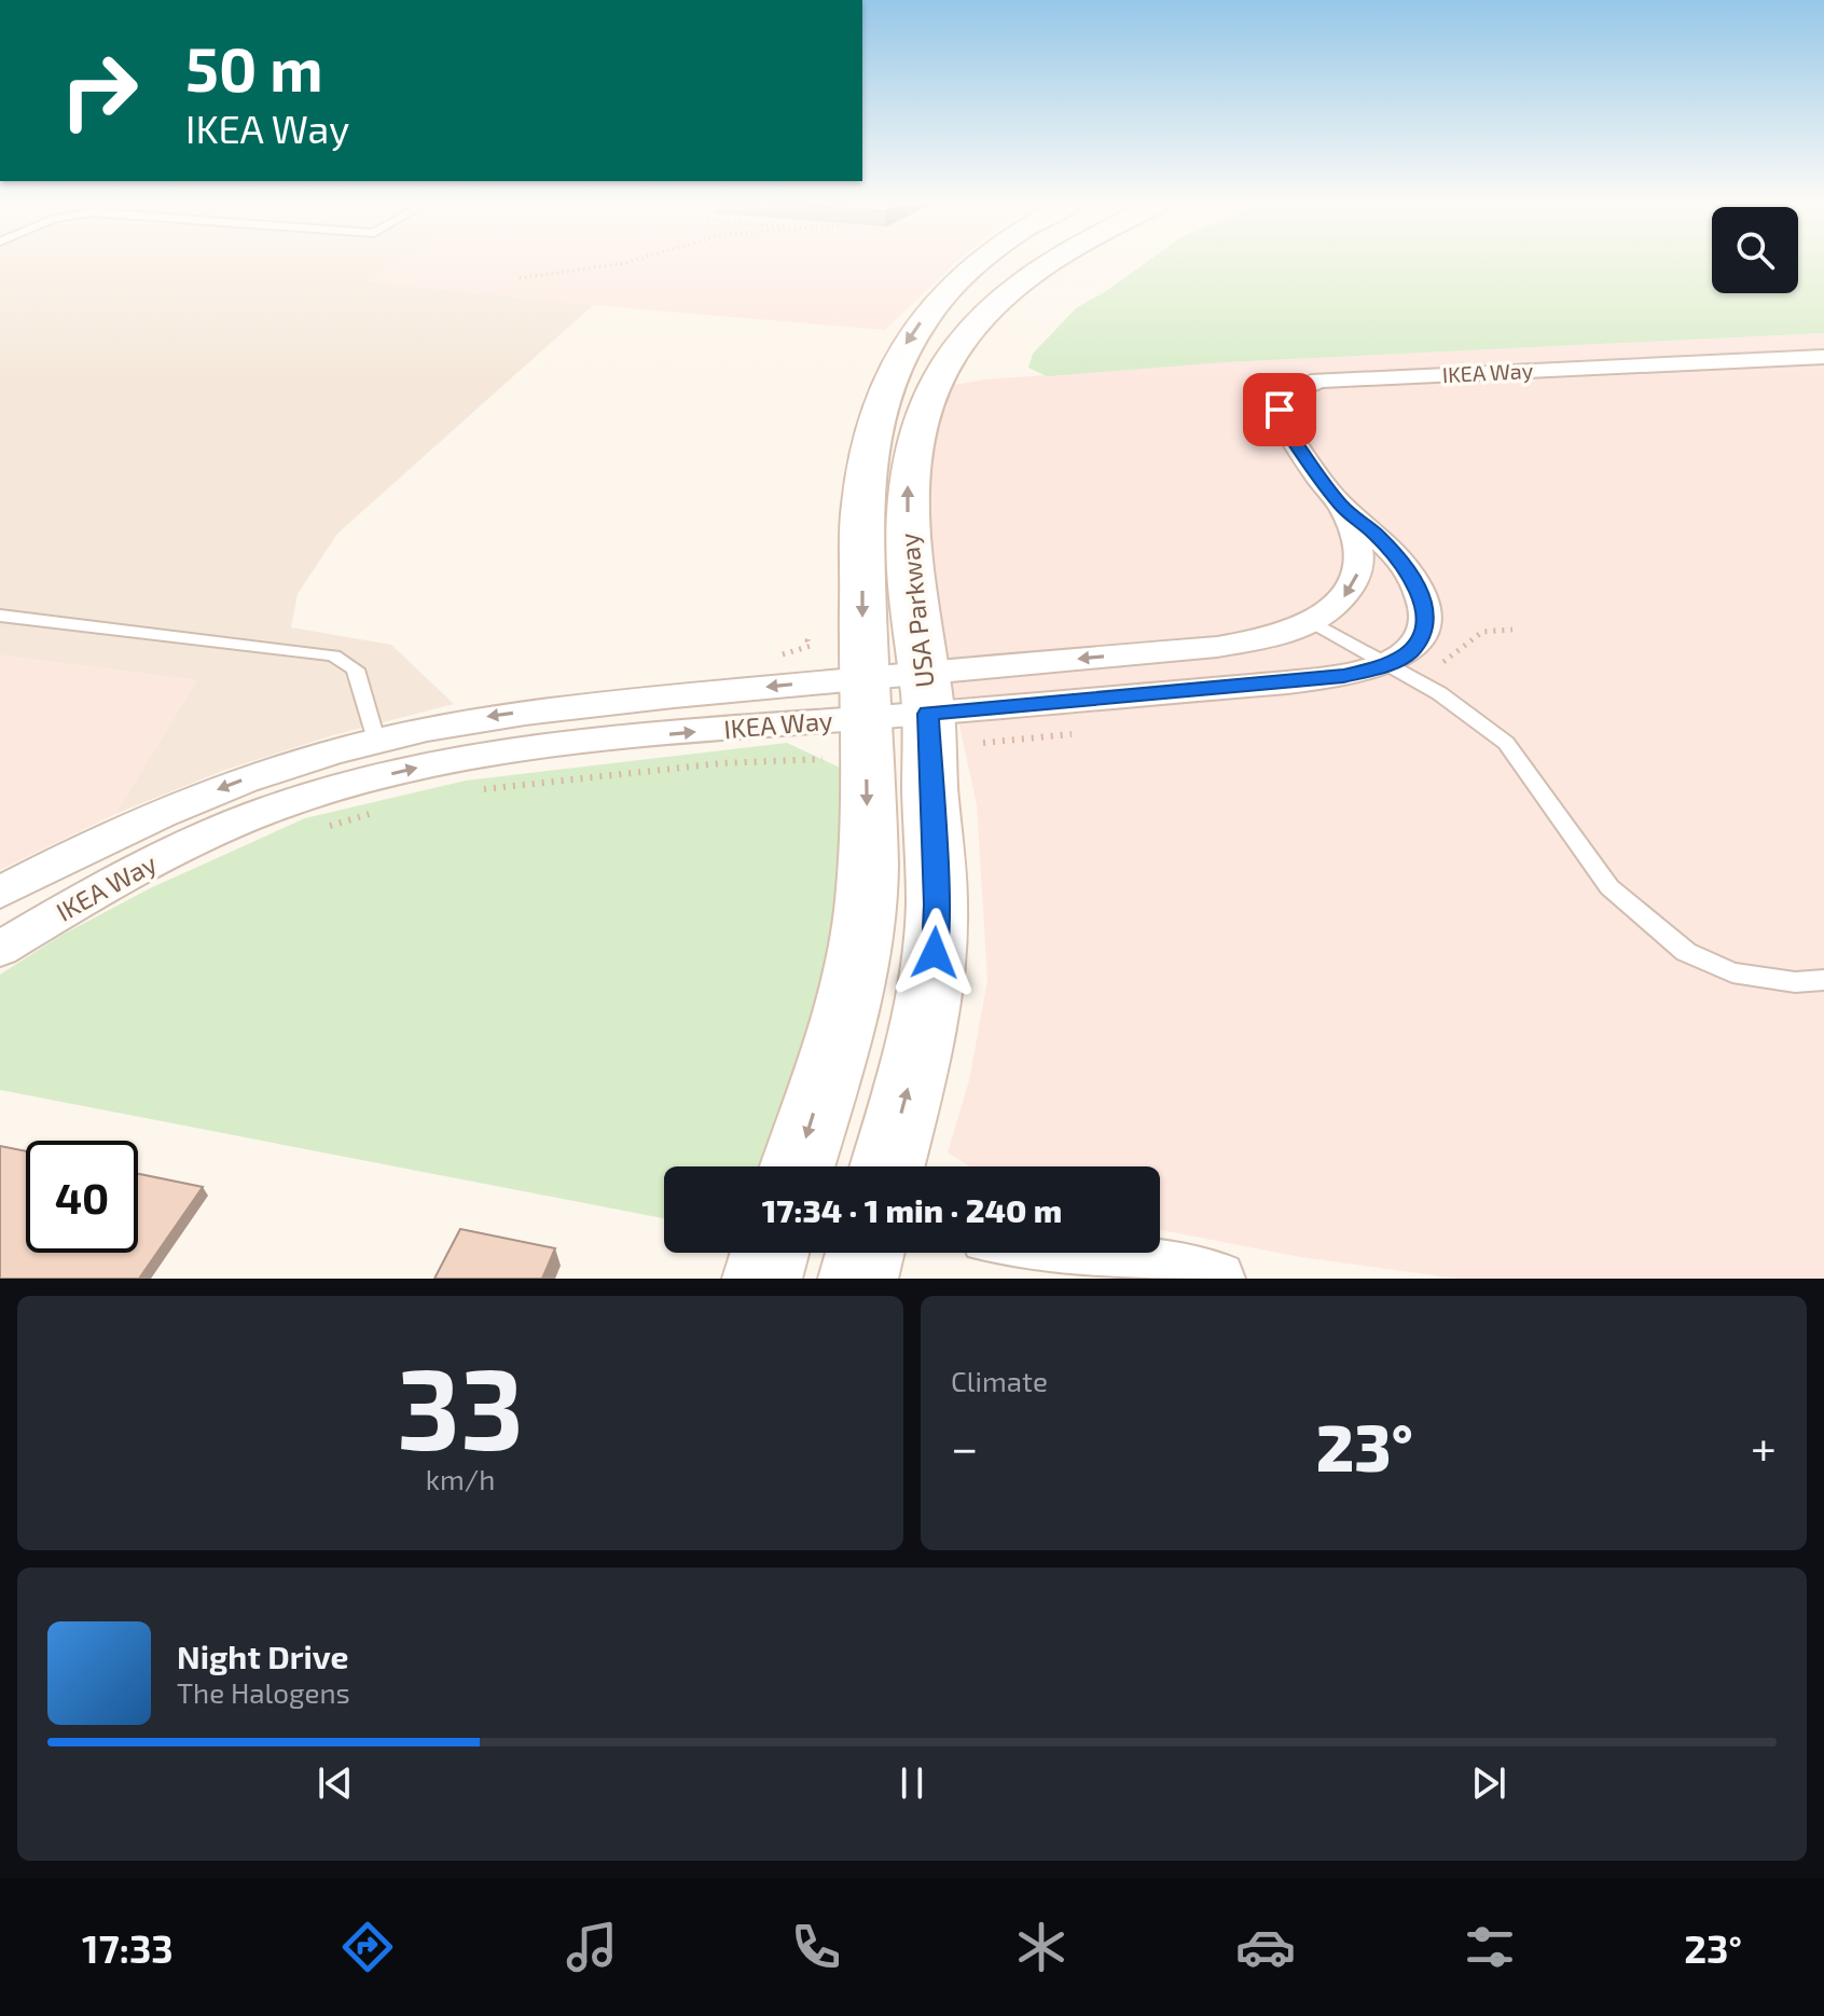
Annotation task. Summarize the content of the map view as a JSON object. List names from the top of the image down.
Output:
{
  "streets": {
    "street": ["IKEA Way", "USA Parkway"]
  },
  "crossings": [
    ["IKEA Way", "USA Parkway"]
  ],
  "page": {
    "turn": ["50 m", "IKEA Way"],
    "limit": "40",
    "trip": "17:34 · 1 min · 240 m",
    "tile": [
      ["33", "km/h"],
      "Climate"
    ],
    "heat": ["−", "23°", "+"],
    "song": ["Night Drive", "The Halogens"],
    "tabs": ["17:33", "23°"]
  }
}
